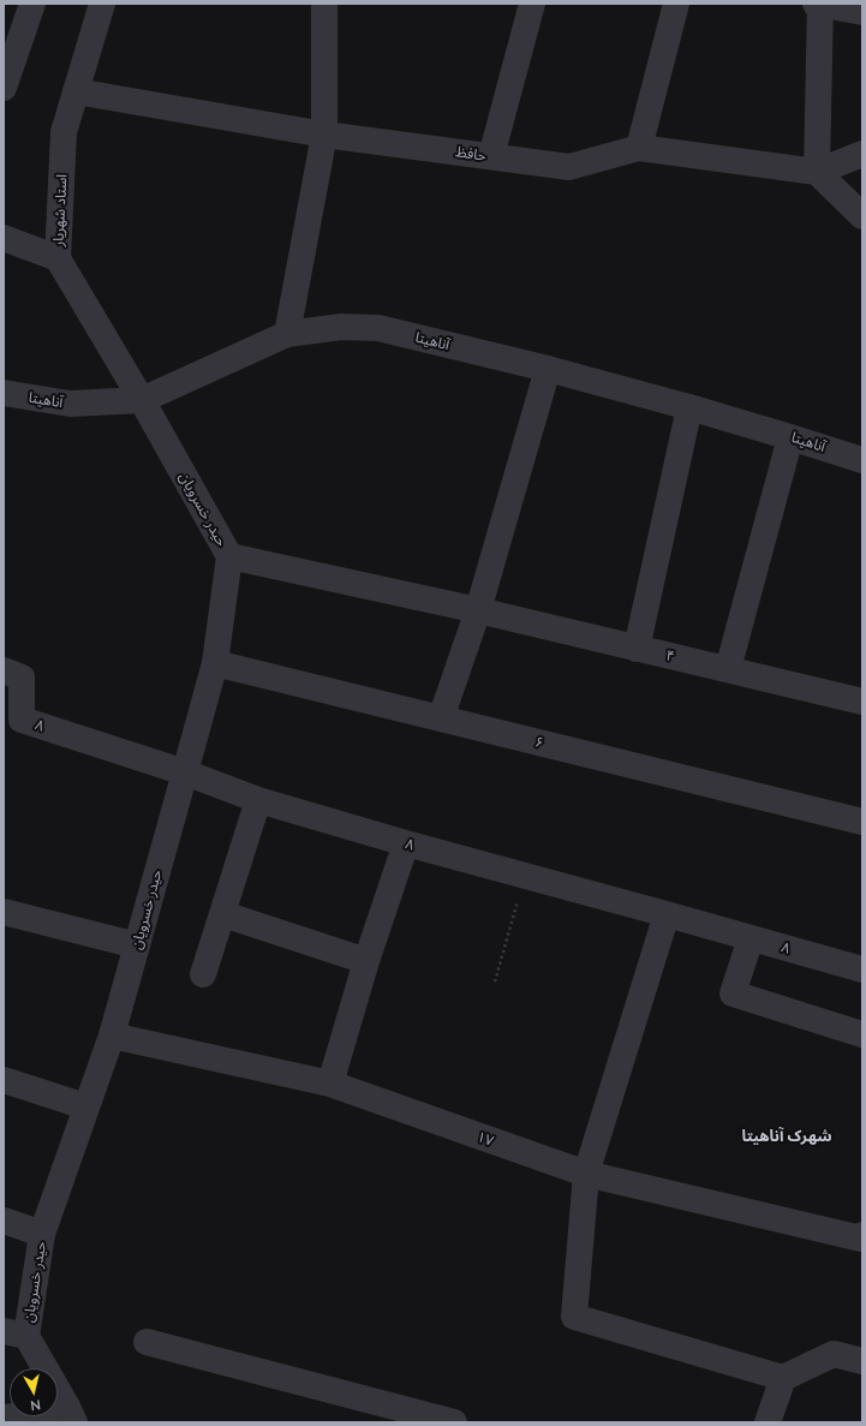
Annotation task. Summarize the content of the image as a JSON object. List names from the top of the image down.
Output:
{
  "streets": {
    "street": [
      "حافظ",
      "استاد شهریار",
      "آناهیتا",
      "حیدر خسرویان",
      "۴",
      "۸",
      "۶",
      "۱۷"
    ]
  },
  "crossings": [
    ["حافظ", "استاد شهریار"],
    ["استاد شهریار", "آناهیتا"],
    ["استاد شهریار", "حیدر خسرویان"],
    ["آناهیتا", "حیدر خسرویان"],
    ["حیدر خسرویان", "۴"],
    ["حیدر خسرویان", "۸"],
    ["حیدر خسرویان", "۶"],
    ["حیدر خسرویان", "۱۷"]
  ],
  "districts": ["شهرک آناهیتا"],
  "north": "bottom"
}
